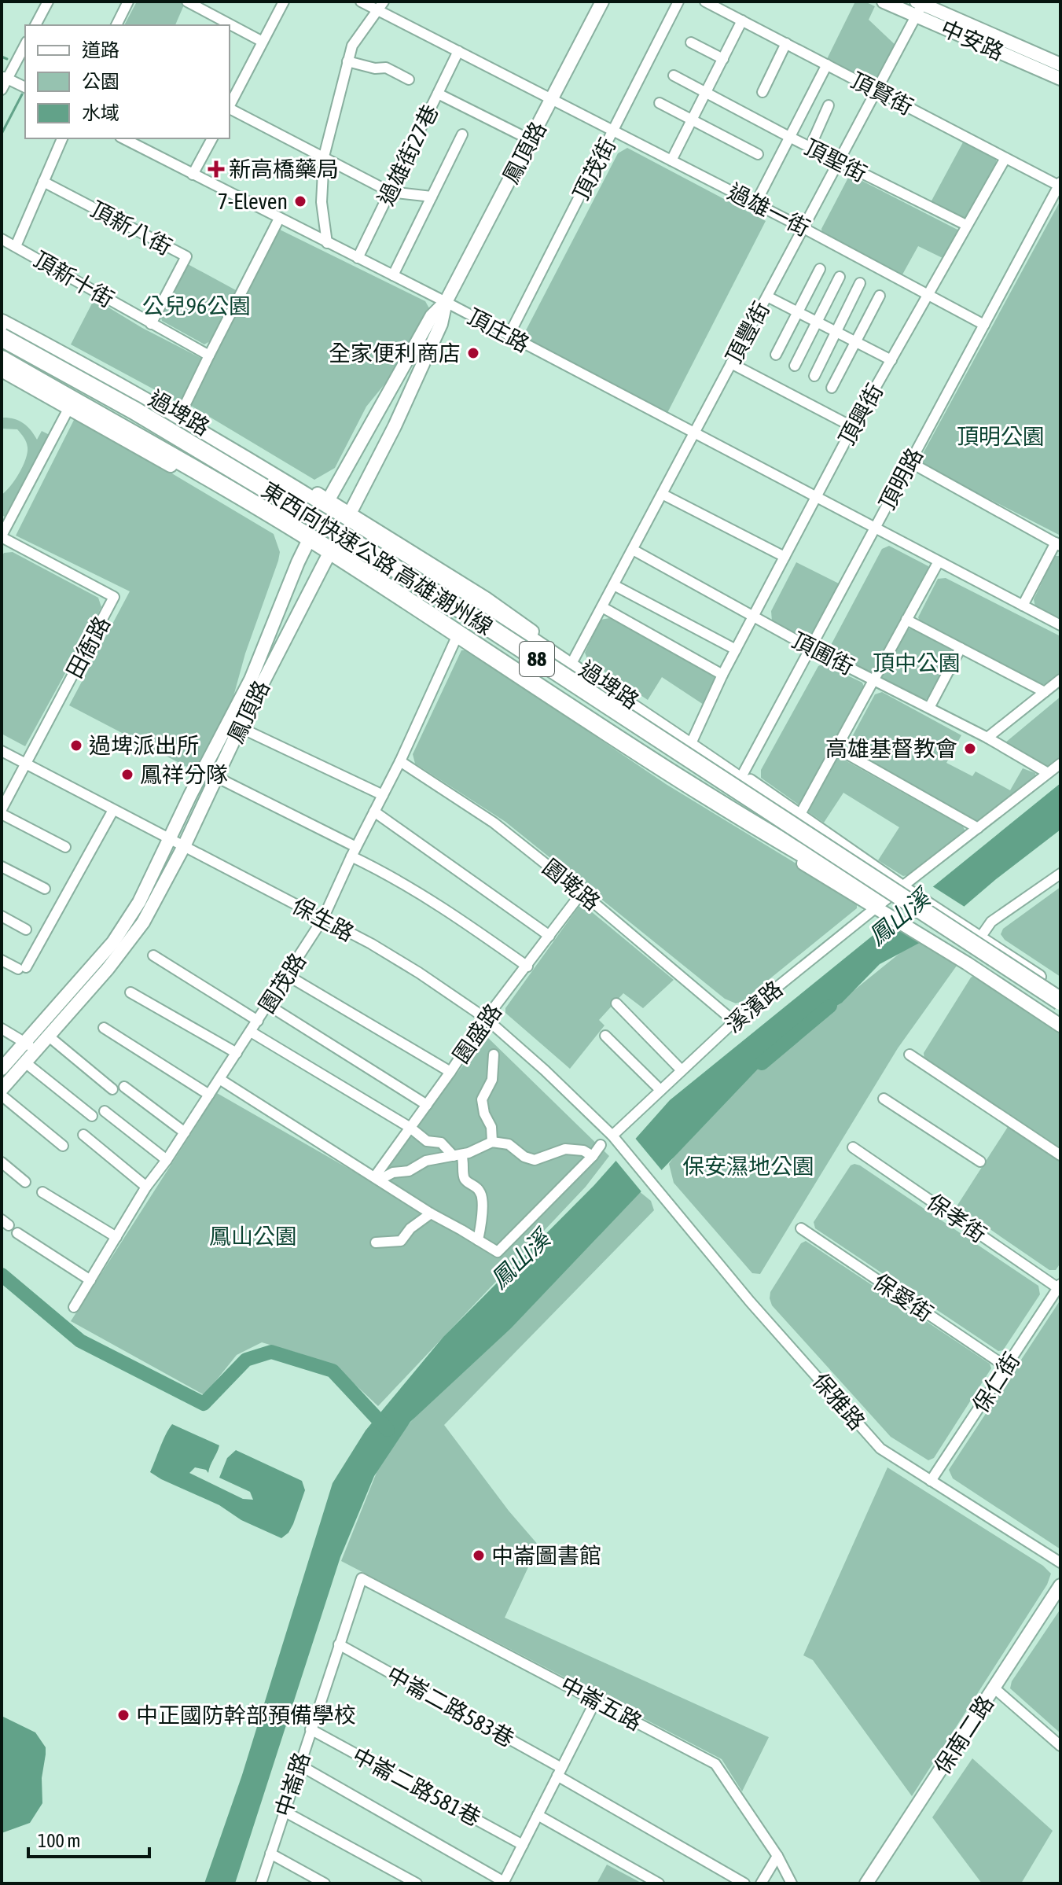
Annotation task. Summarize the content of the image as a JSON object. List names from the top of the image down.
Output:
{
  "streets": {
    "highway": ["東西向快速公路 高雄潮州線", "88"],
    "main road": [
      "中安路",
      "鳳頂路",
      "過埤路",
      "保南二路"
    ],
    "street": [
      "頂賢街",
      "過雄街27巷",
      "頂聖街",
      "頂茂街",
      "過雄一街",
      "頂新八街",
      "頂新十街",
      "頂庄路",
      "頂豐街",
      "頂興街",
      "頂明路",
      "田衙路",
      "頂圃街",
      "園墘路",
      "保生路",
      "園茂路",
      "溪濱路",
      "園盛路",
      "保孝街",
      "保愛街",
      "保仁街",
      "保雅路",
      "中崙五路",
      "中崙二路583巷",
      "中崙路",
      "中崙二路581巷"
    ]
  },
  "crossings": [
    ["中安路", "頂豐街"],
    ["頂賢街", "頂豐街"],
    ["頂賢街", "頂興街"],
    ["頂賢街", "頂明路"],
    ["鳳頂路", "過雄一街"],
    ["鳳頂路", "頂庄路"],
    ["鳳頂路", "過埤路"],
    ["鳳頂路", "保生路"],
    ["過雄街27巷", "過雄一街"],
    ["過雄街27巷", "頂庄路"],
    ["頂聖街", "頂豐街"],
    ["頂聖街", "頂興街"],
    ["頂茂街", "過雄一街"],
    ["頂茂街", "頂庄路"],
    ["過雄一街", "頂豐街"],
    ["過雄一街", "頂興街"],
    ["過雄一街", "頂明路"],
    ["頂新八街", "頂新十街"],
    ["頂庄路", "頂豐街"],
    ["頂庄路", "頂興街"],
    ["頂庄路", "頂明路"],
    ["頂豐街", "過埤路"],
    ["頂豐街", "頂圃街"],
    ["過埤路", "頂興街"],
    ["過埤路", "頂明路"],
    ["過埤路", "東西向快速公路 高雄潮州線"],
    ["過埤路", "園茂路"],
    ["過埤路", "溪濱路"],
    ["頂興街", "頂圃街"],
    ["頂明路", "頂圃街"],
    ["東西向快速公路 高雄潮州線", "溪濱路"],
    ["田衙路", "保生路"],
    ["頂圃街", "溪濱路"],
    ["園墘路", "園茂路"],
    ["園墘路", "溪濱路"],
    ["園墘路", "園盛路"],
    ["保生路", "園茂路"],
    ["保生路", "溪濱路"],
    ["保生路", "園盛路"],
    ["保生路", "保雅路"],
    ["溪濱路", "保雅路"],
    ["保孝街", "保仁街"],
    ["保愛街", "保仁街"],
    ["保仁街", "保雅路"],
    ["中崙五路", "中崙路"],
    ["中崙二路583巷", "中崙路"],
    ["中崙路", "中崙二路581巷"]
  ],
  "water": ["鳳山溪"],
  "parks": [
    "公兒96公園",
    "頂明公園",
    "頂中公園",
    "保安濕地公園",
    "鳳山公園"
  ],
  "places": {
    "health": ["新高橋藥局"],
    "other": [
      "7-Eleven",
      "全家便利商店",
      "過埤派出所",
      "高雄基督教會",
      "鳳祥分隊",
      "中崙圖書館",
      "中正國防幹部預備學校"
    ]
  },
  "legend": ["道路", "公園", "水域"],
  "scale_bar": "100 m"
}
